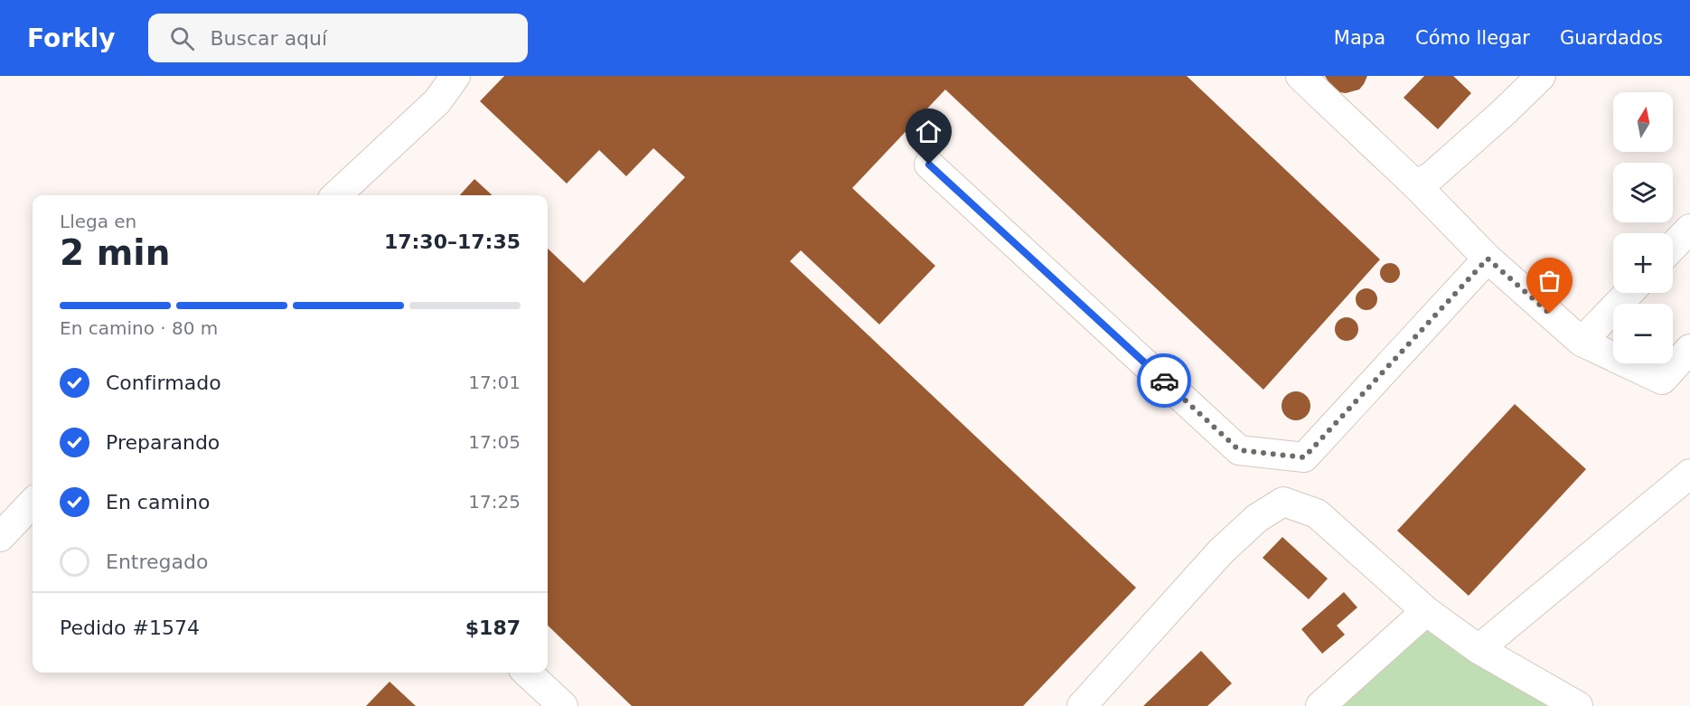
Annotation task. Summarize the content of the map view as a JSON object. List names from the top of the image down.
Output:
{
  "north": "top",
  "page": {
    "header": "Forkly",
    "search": "Buscar aquí",
    "nav": ["Mapa", "Cómo llegar", "Guardados"],
    "map_buttons": ["+", "−"],
    "heading": ["2 min", "Llega en", "17:30–17:35"],
    "panel": ["Pedido #1574", "$187"],
    "bar": "En camino · 80 m",
    "list": [
      ["Confirmado", "17:01"],
      ["Preparando", "17:05"],
      ["En camino", "17:25"],
      "Entregado"
    ]
  }
}
